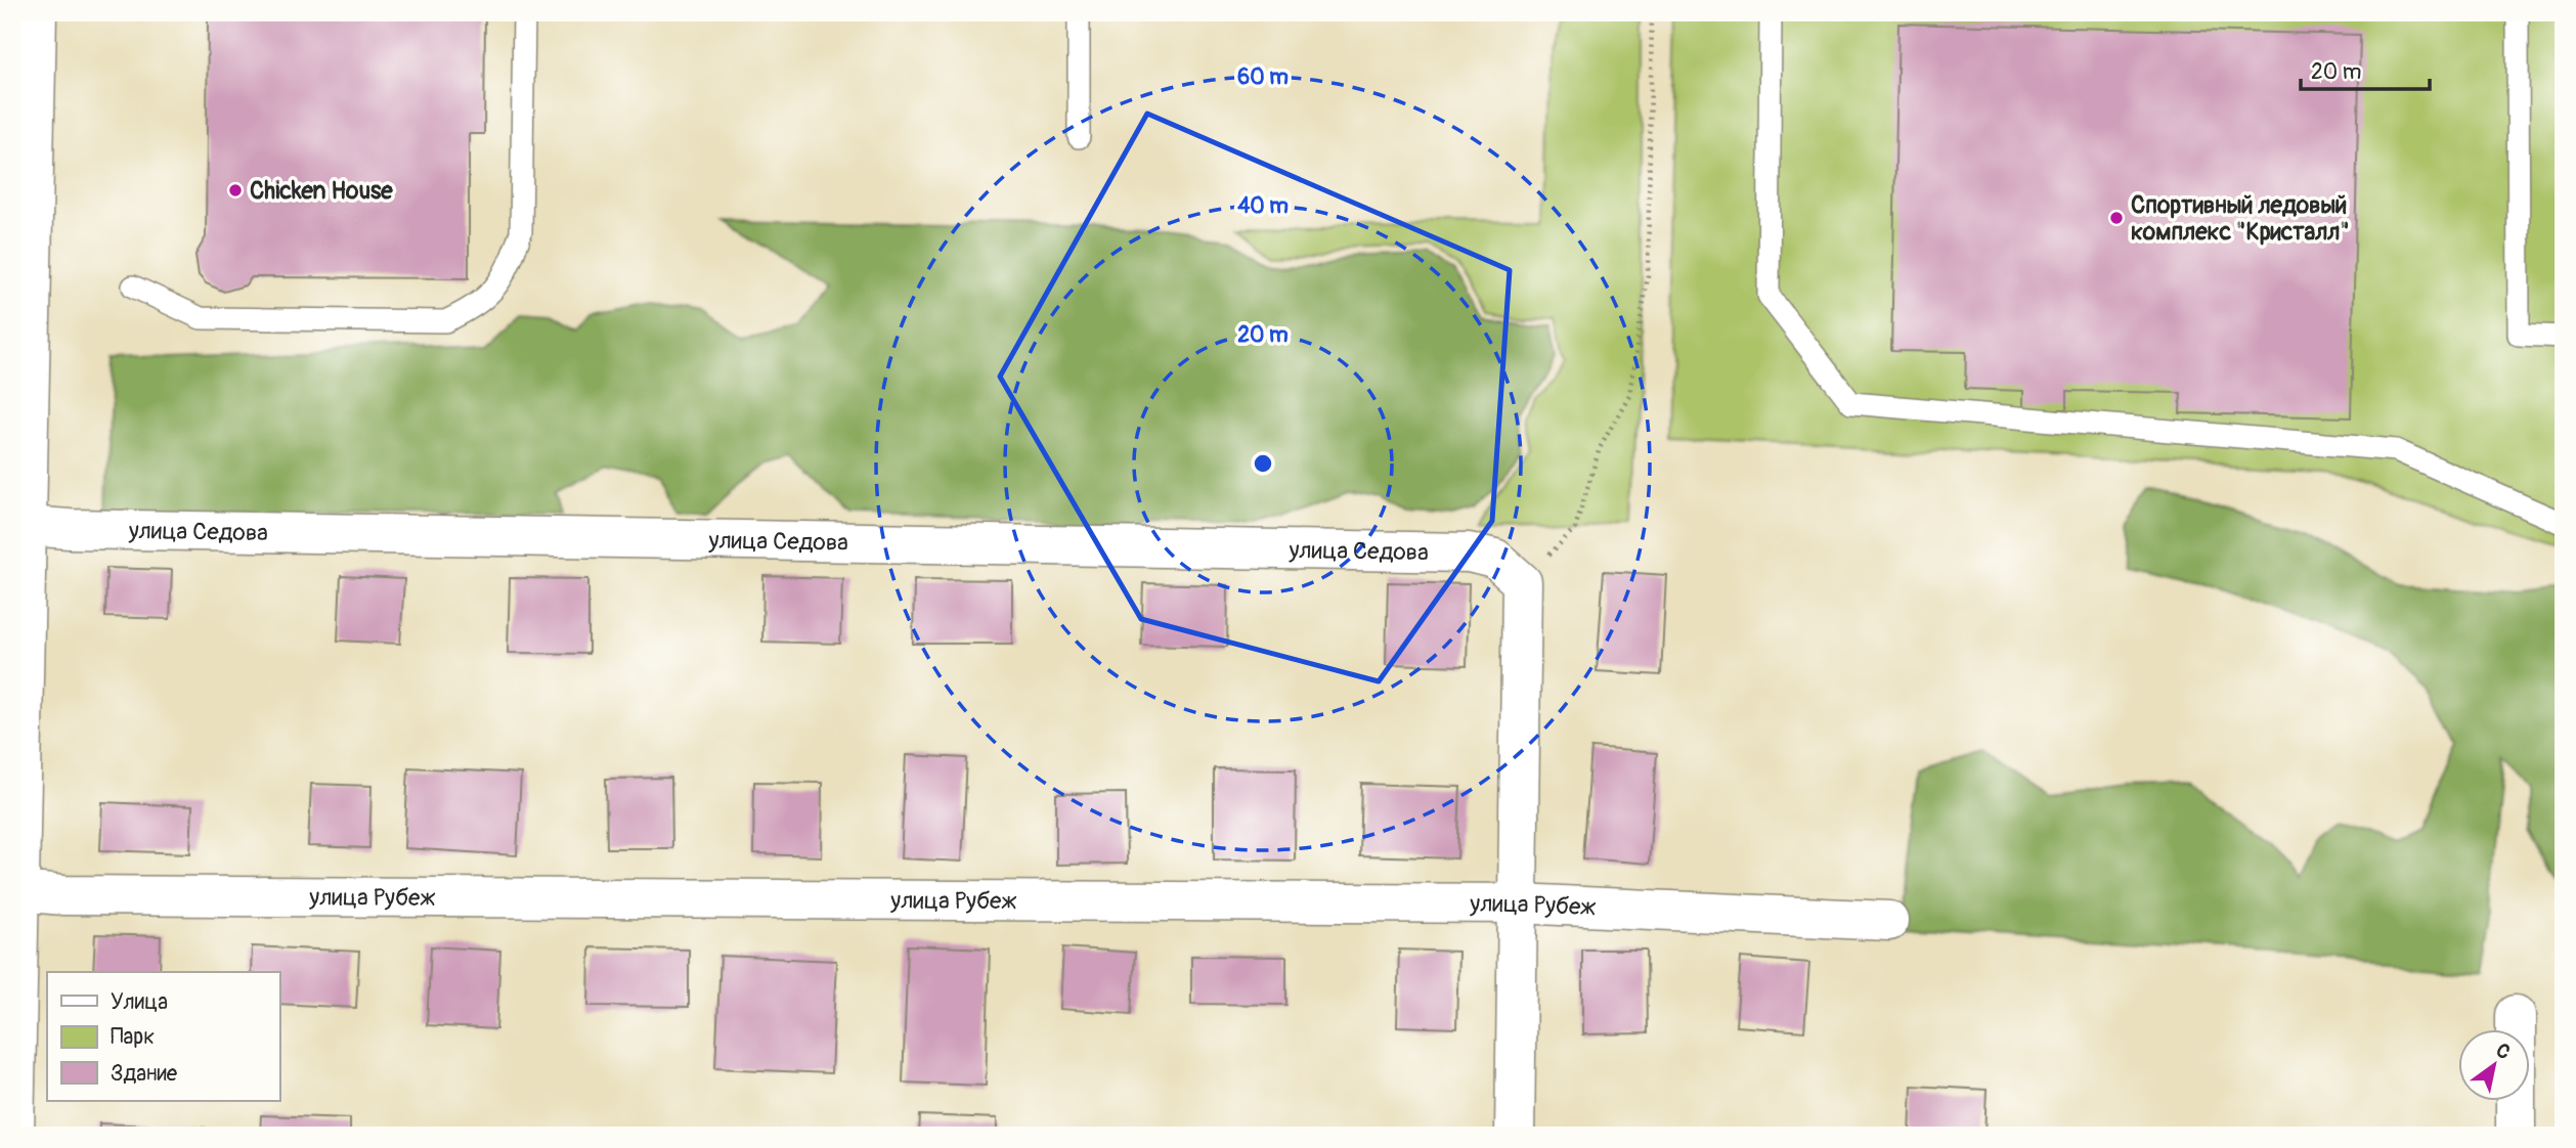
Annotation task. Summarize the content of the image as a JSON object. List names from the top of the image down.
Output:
{
  "streets": {
    "street": ["улица Седова", "улица Рубеж"]
  },
  "places": ["Chicken House", "Спортивный ледовый комплекс \"Кристалл\""],
  "legend": ["Улица", "Парк", "Здание"],
  "scale_bar": "20 m",
  "north": "top right",
  "rings": ["60 m", "40 m", "20 m"]
}
